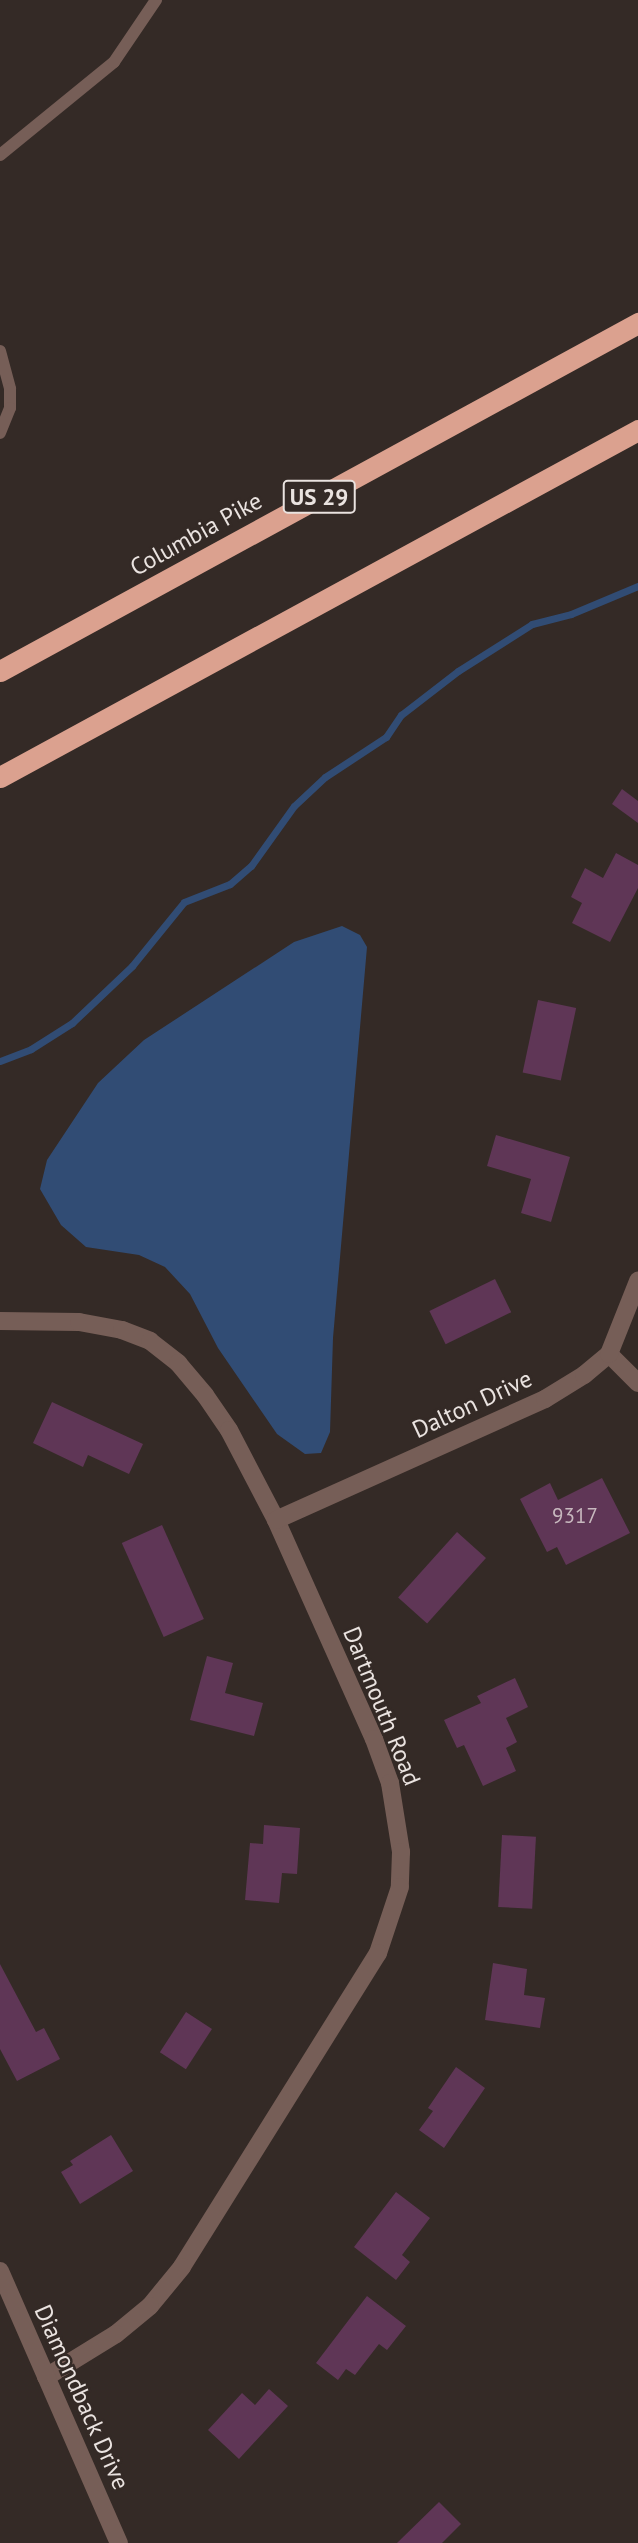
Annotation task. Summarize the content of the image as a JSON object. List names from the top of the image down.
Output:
{
  "streets": {
    "highway": ["US 29", "Columbia Pike"],
    "street": ["Dalton Drive", "Dartmouth Road", "Diamondback Drive"]
  },
  "crossings": [
    ["Dalton Drive", "Dartmouth Road"],
    ["Dartmouth Road", "Diamondback Drive"]
  ],
  "house_numbers": ["9317"]
}
